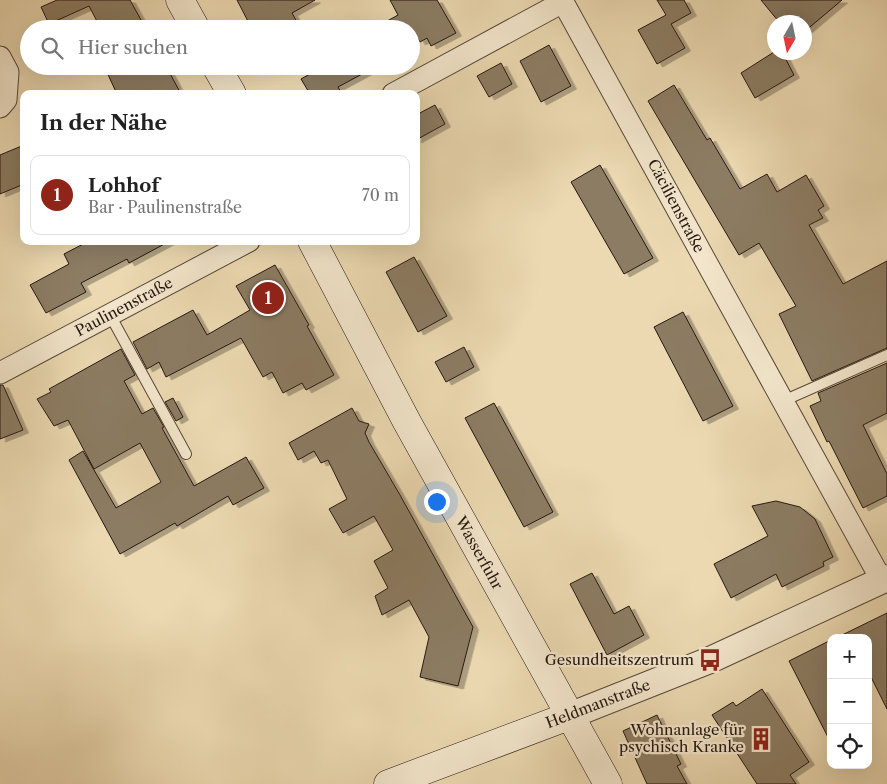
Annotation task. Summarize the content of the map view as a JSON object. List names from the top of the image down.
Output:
{
  "streets": {
    "main road": ["Wasserfuhr", "Heldmanstraße"],
    "street": ["Cäcilienstraße", "Paulinenstraße"]
  },
  "crossings": [
    ["Cäcilienstraße", "Heldmanstraße"],
    ["Wasserfuhr", "Heldmanstraße"]
  ],
  "places": {
    "bus stop": ["Gesundheitszentrum"],
    "building": ["Wohnanlage für psychisch Kranke"]
  },
  "north": "bottom",
  "page": {
    "search": "Hier suchen",
    "heading": "In der Nähe",
    "list": [
      {
        "mark": "1",
        "name": "Lohhof",
        "note": "Bar · Paulinenstraße",
        "value": "70 m"
      }
    ],
    "pins": "1",
    "map_buttons": ["+", "−"]
  }
}
